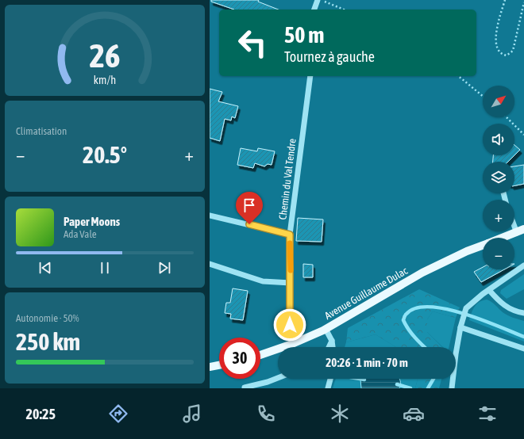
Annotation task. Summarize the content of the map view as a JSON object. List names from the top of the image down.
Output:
{
  "streets": {
    "main road": ["Avenue Guillaume Dulac"],
    "street": ["Chemin du Val Tendre"]
  },
  "crossings": [
    ["Chemin du Val Tendre", "Avenue Guillaume Dulac"]
  ],
  "north": "top right",
  "page": {
    "turn": ["50 m", "Tournez à gauche"],
    "map_buttons": ["+", "−"],
    "tile": [
      "Climatisation",
      ["Autonomie · 50%", "250 km"]
    ],
    "heat": ["−", "20.5°", "+"],
    "song": ["Paper Moons", "Ada Vale"],
    "limit": "30",
    "trip": "20:26 · 1 min · 70 m",
    "tabs": "20:25",
    "gauge": ["26", "km/h"]
  }
}
